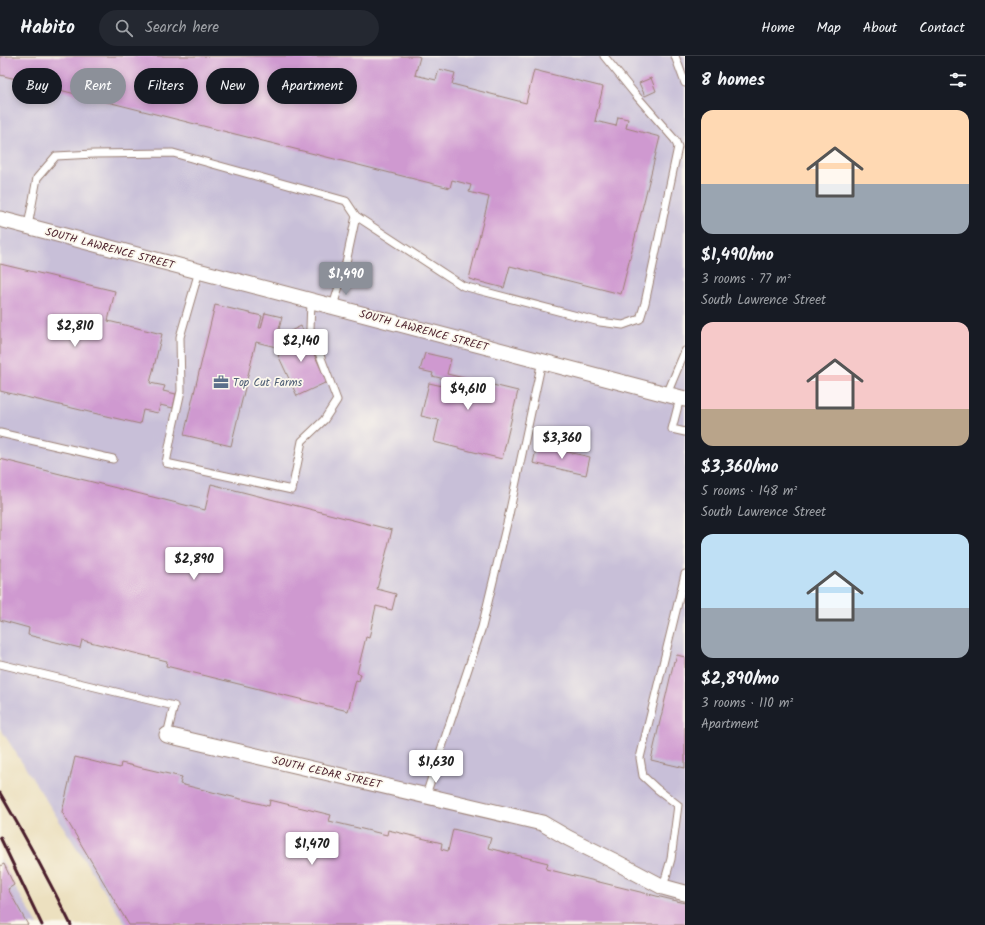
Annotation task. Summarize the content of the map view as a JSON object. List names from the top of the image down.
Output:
{
  "streets": {
    "street": ["SOUTH LAWRENCE STREET", "SOUTH CEDAR STREET"]
  },
  "places": {
    "office": ["Top Cut Farms"]
  },
  "page": {
    "header": "Habito",
    "search": "Search here",
    "nav": [
      "Home",
      "Map",
      "About",
      "Contact"
    ],
    "heading": "8 homes",
    "chip": [
      "Buy",
      "Rent",
      "Filters",
      "New",
      "Apartment"
    ],
    "list": [
      {
        "name": "$1,490/mo",
        "note": "3 rooms · 77 m² · South Lawrence Street"
      },
      {
        "name": "$3,360/mo",
        "note": "5 rooms · 148 m² · South Lawrence Street"
      },
      {
        "name": "$2,890/mo",
        "note": "3 rooms · 110 m² · Apartment"
      }
    ],
    "price": [
      "$1,490",
      "$2,810",
      "$2,140",
      "$4,610",
      "$3,360",
      "$2,890",
      "$1,630",
      "$1,470"
    ]
  }
}
